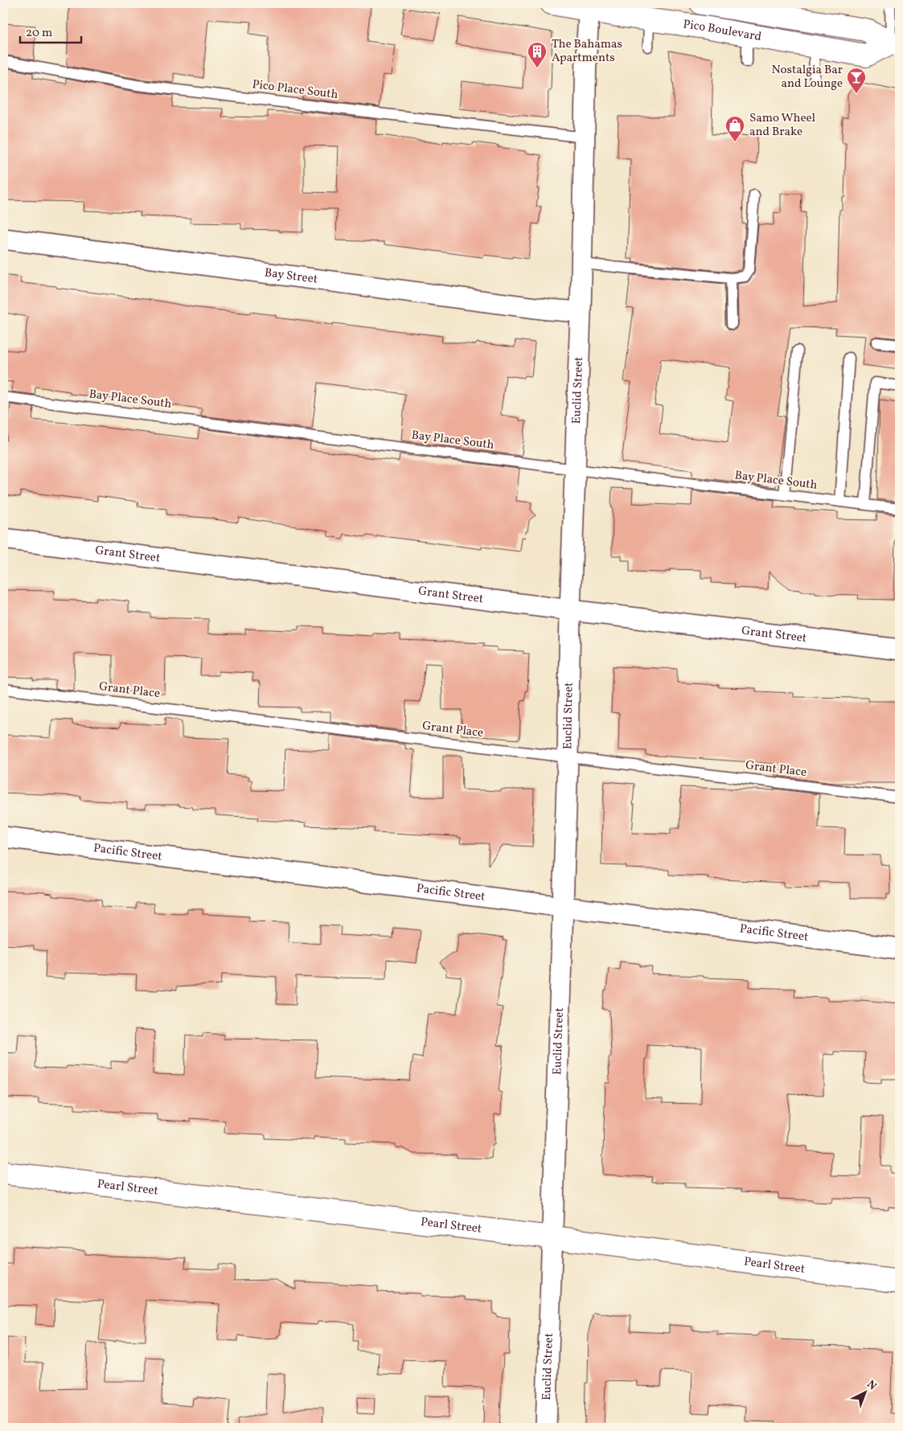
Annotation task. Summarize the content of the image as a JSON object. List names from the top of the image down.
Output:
{
  "streets": {
    "street": [
      "Pico Boulevard",
      "Bay Street",
      "Euclid Street",
      "Grant Street",
      "Pacific Street",
      "Pearl Street"
    ],
    "lane": ["Pico Place South", "Bay Place South", "Grant Place"]
  },
  "crossings": [
    ["Pico Boulevard", "Euclid Street"],
    ["Pico Place South", "Euclid Street"],
    ["Bay Street", "Euclid Street"],
    ["Euclid Street", "Bay Place South"],
    ["Euclid Street", "Grant Street"],
    ["Euclid Street", "Grant Place"],
    ["Euclid Street", "Pacific Street"],
    ["Euclid Street", "Pearl Street"]
  ],
  "places": {
    "building": ["The Bahamas Apartments"],
    "bar": ["Nostalgia Bar and Lounge"],
    "shop": ["Samo Wheel and Brake"]
  },
  "scale_bar": "20 m",
  "north": "top right"
}
